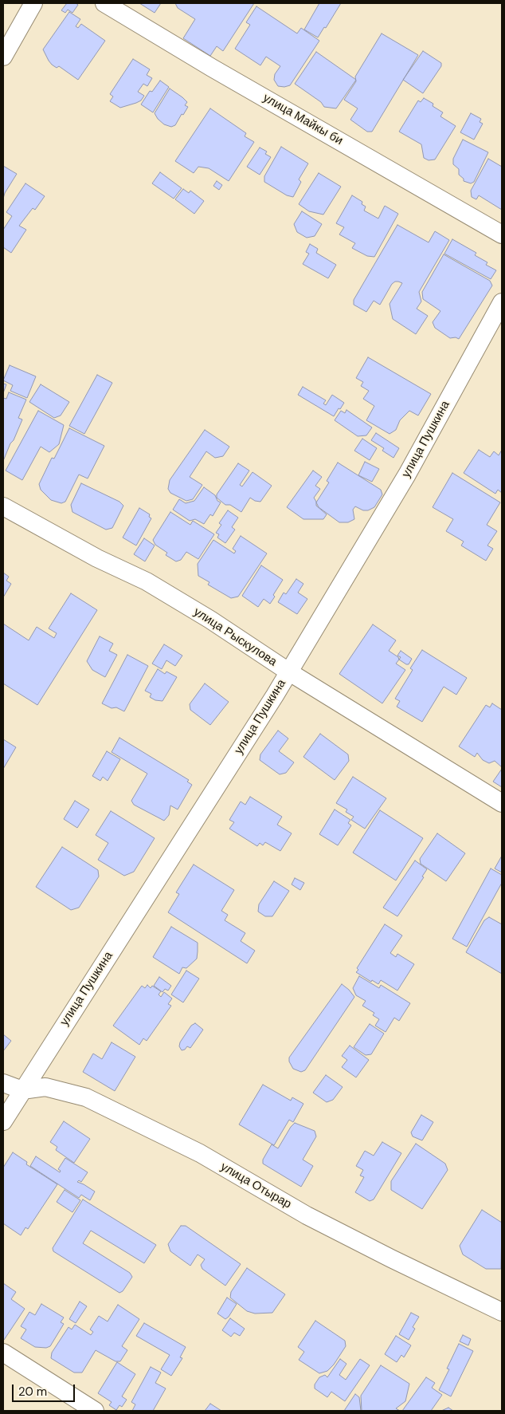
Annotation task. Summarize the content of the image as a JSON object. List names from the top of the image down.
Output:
{
  "streets": {
    "street": [
      "улица Майкы би",
      "улица Пушкина",
      "улица Рыскулова",
      "улица Отырар"
    ]
  },
  "crossings": [
    ["улица Пушкина", "улица Рыскулова"],
    ["улица Пушкина", "улица Отырар"]
  ],
  "scale_bar": "20 m"
}
